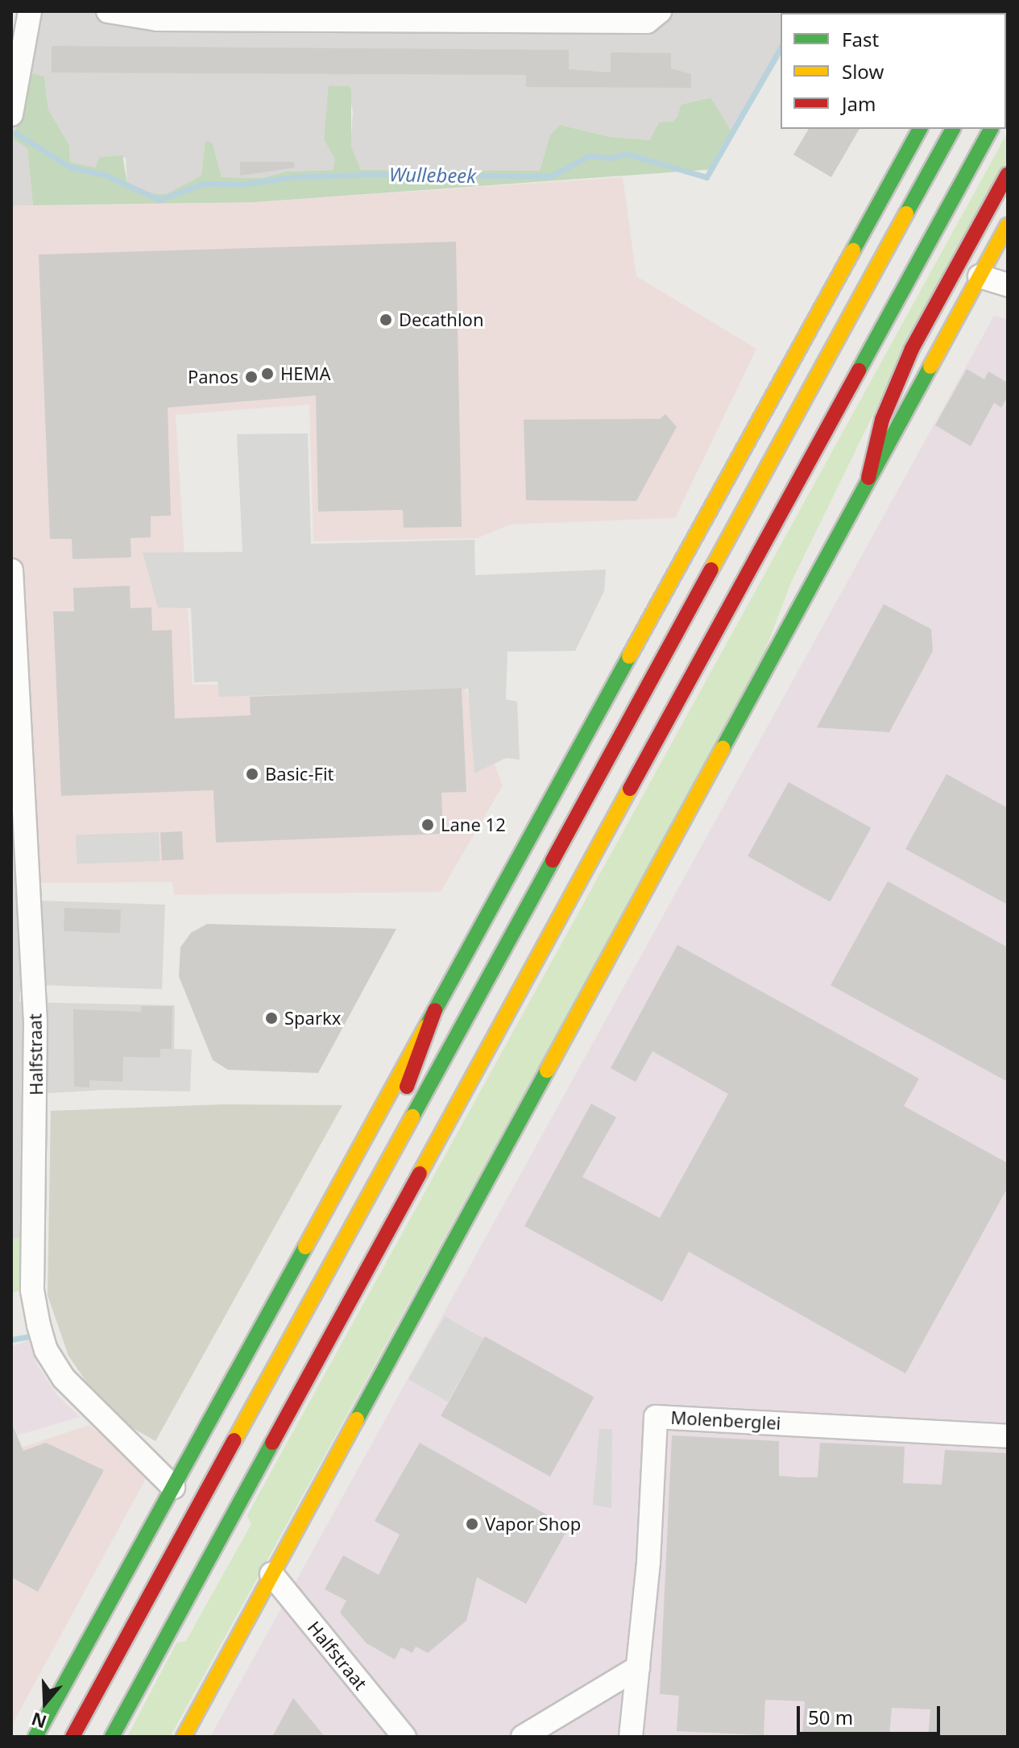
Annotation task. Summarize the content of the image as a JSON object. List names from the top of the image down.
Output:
{
  "streets": {
    "street": ["Halfstraat", "Molenberglei"]
  },
  "water": ["Wullebeek"],
  "places": [
    "Decathlon",
    "HEMA",
    "Panos",
    "Basic-Fit",
    "Lane 12",
    "Sparkx",
    "Vapor Shop"
  ],
  "legend": ["Fast", "Slow", "Jam"],
  "scale_bar": "50 m",
  "north": "bottom"
}
